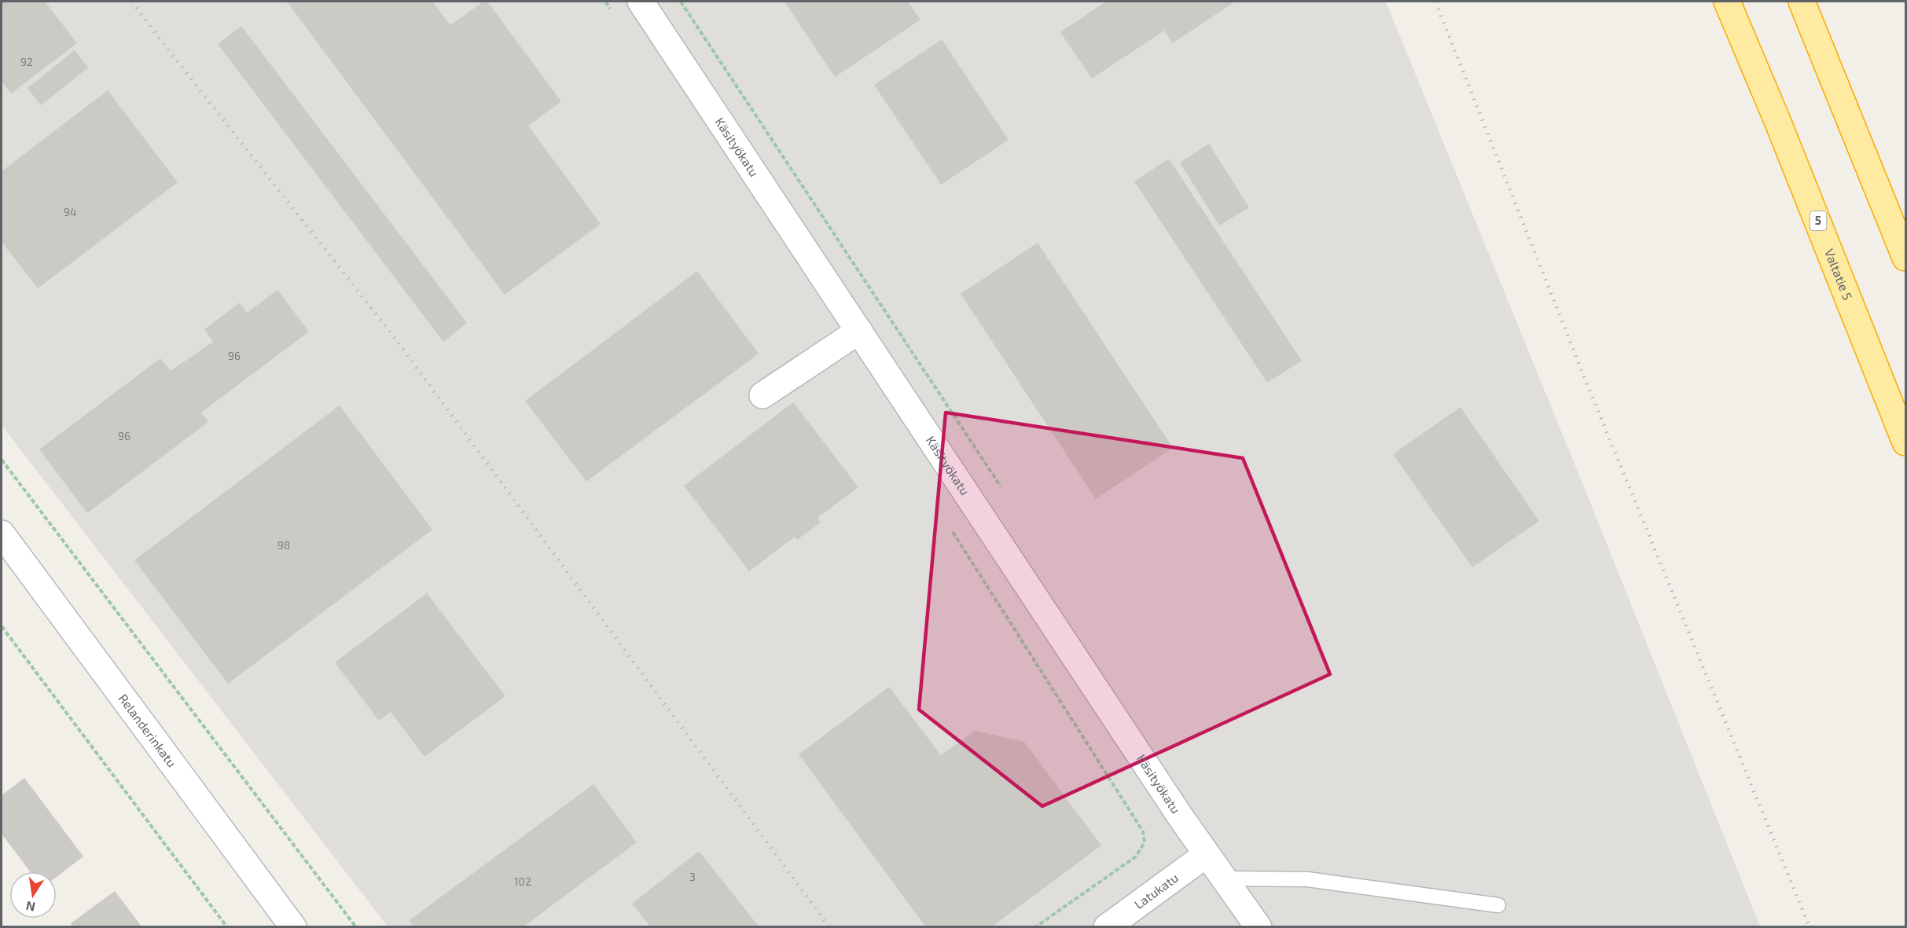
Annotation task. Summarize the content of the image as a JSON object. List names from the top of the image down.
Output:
{
  "streets": {
    "highway": ["5", "Valtatie 5"],
    "street": ["Käsityökatu", "Relanderinkatu", "Latukatu"]
  },
  "crossings": [
    ["Käsityökatu", "Latukatu"]
  ],
  "house_numbers": [
    "92",
    "94",
    "96",
    "96",
    "98",
    "3",
    "102"
  ],
  "north": "bottom"
}
